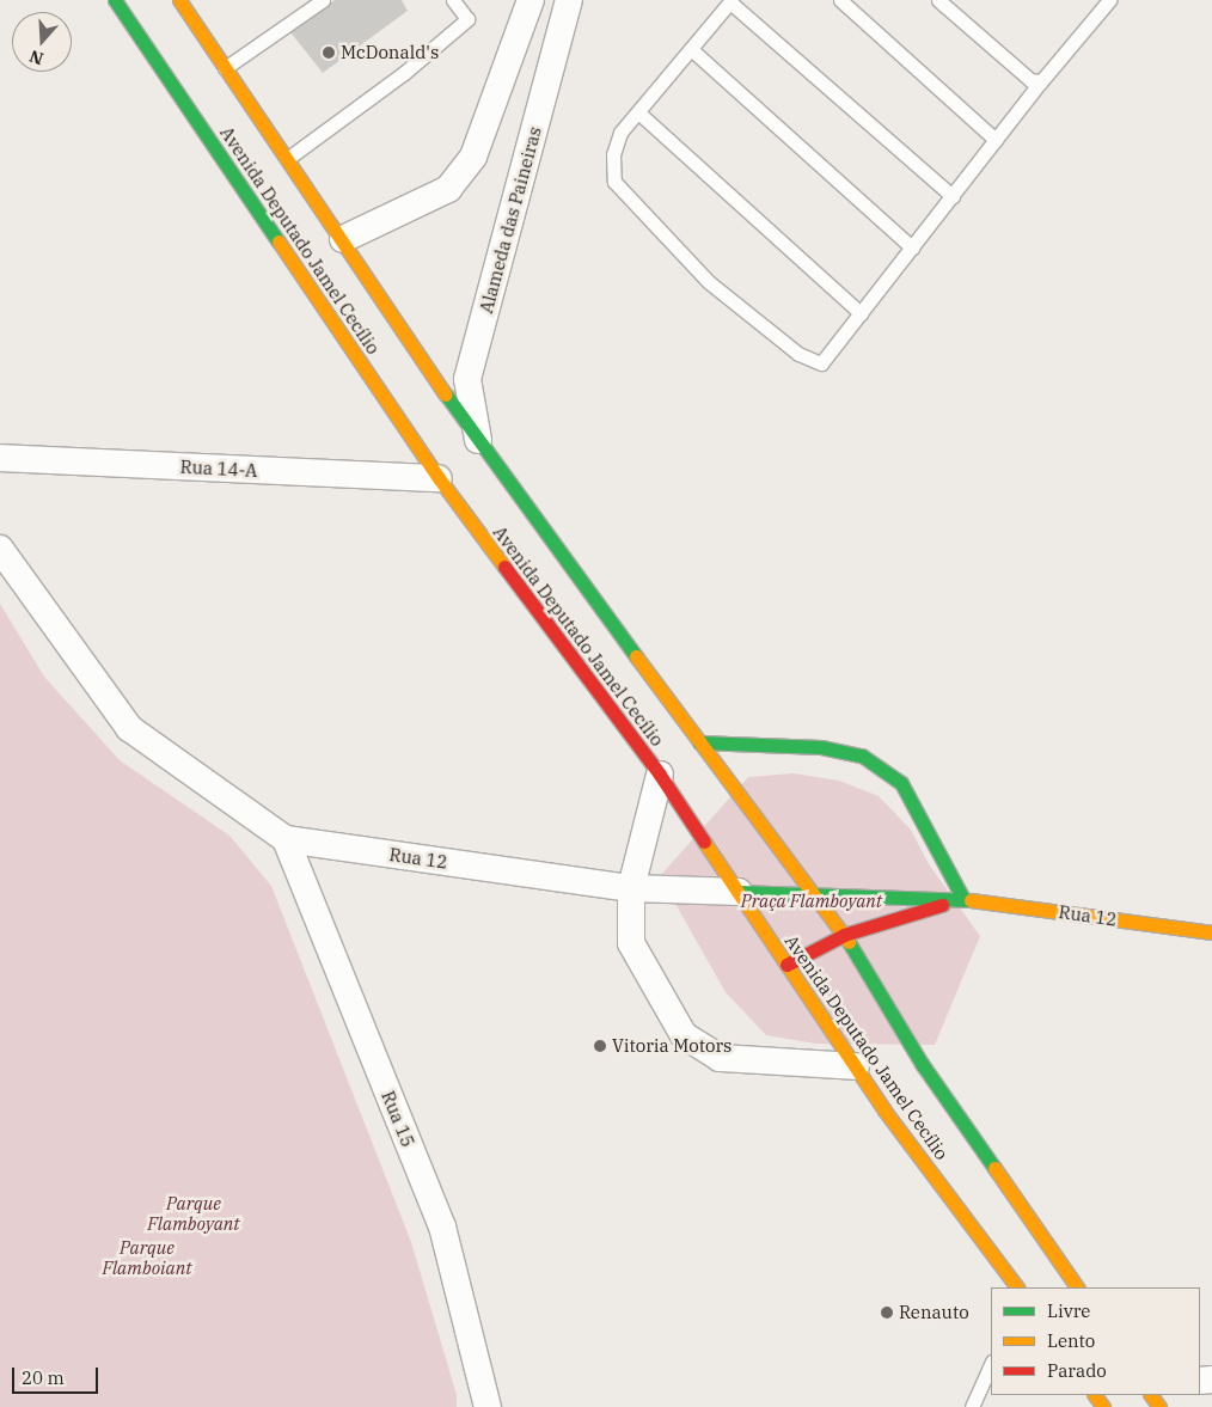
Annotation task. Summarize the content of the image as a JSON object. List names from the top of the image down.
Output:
{
  "streets": {
    "main road": ["Avenida Deputado Jamel Cecílio", "Rua 12"],
    "street": ["Alameda das Paineiras", "Rua 14-A", "Rua 15"]
  },
  "crossings": [
    ["Alameda das Paineiras", "Avenida Deputado Jamel Cecílio"],
    ["Avenida Deputado Jamel Cecílio", "Rua 14-A"],
    ["Avenida Deputado Jamel Cecílio", "Rua 12"],
    ["Rua 12", "Rua 15"]
  ],
  "parks": ["Praça Flamboyant", "Parque Flamboyant", "Parque Flamboiant"],
  "places": ["McDonald's", "Vitoria Motors", "Renauto"],
  "legend": ["Livre", "Lento", "Parado"],
  "scale_bar": "20 m",
  "north": "bottom"
}
